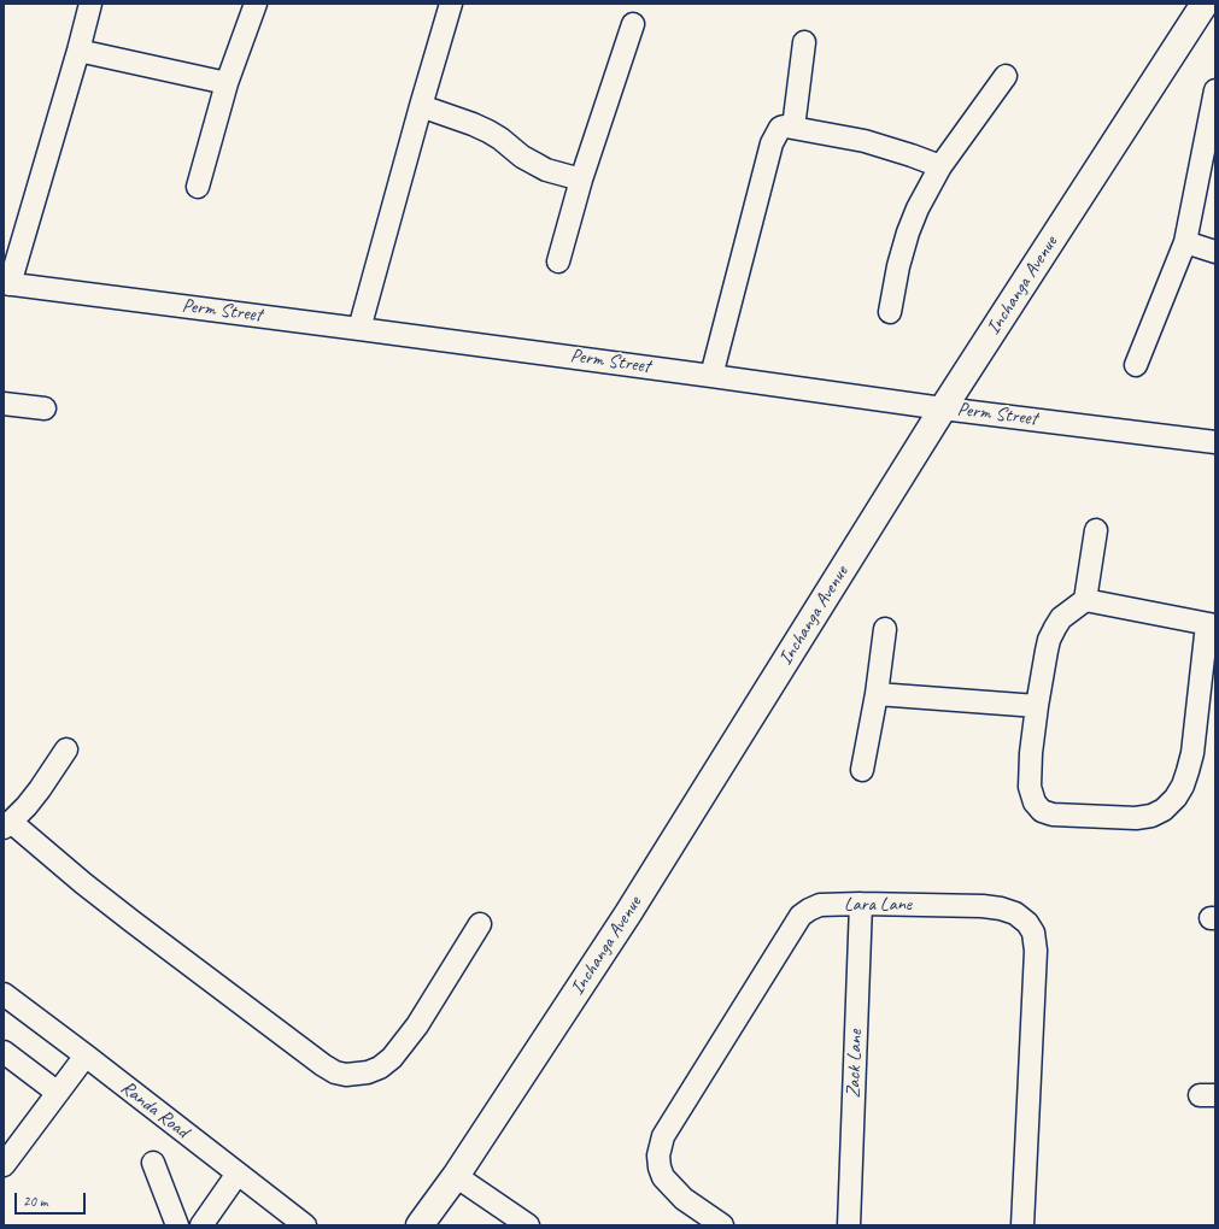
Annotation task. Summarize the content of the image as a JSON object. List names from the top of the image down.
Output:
{
  "streets": {
    "street": [
      "Inchanga Avenue",
      "Perm Street",
      "Lara Lane",
      "Zack Lane",
      "Randa Road"
    ]
  },
  "crossings": [
    ["Inchanga Avenue", "Perm Street"],
    ["Lara Lane", "Zack Lane"]
  ],
  "scale_bar": "20 m"
}
